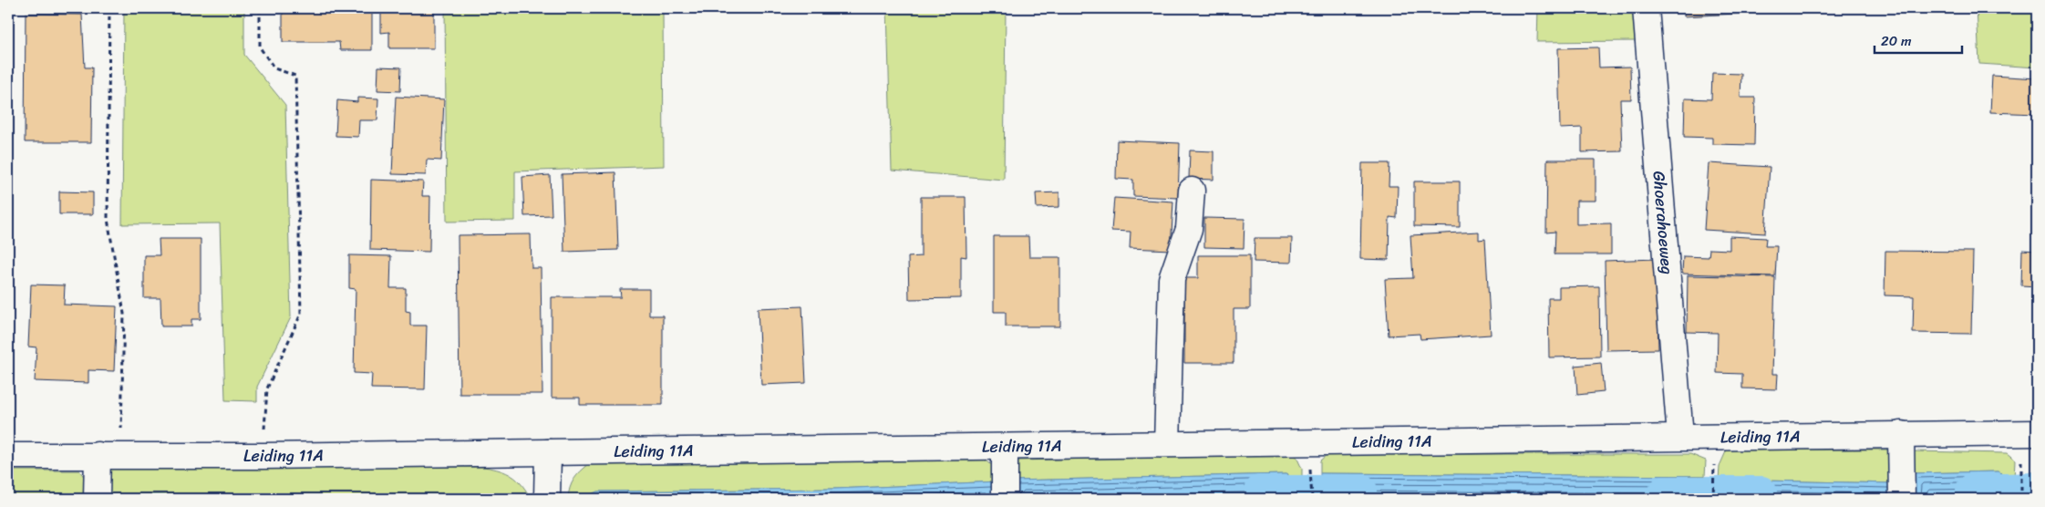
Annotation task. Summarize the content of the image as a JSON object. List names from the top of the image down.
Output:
{
  "streets": {
    "street": ["Ghoerahoeweg", "Leiding 11A"]
  },
  "crossings": [
    ["Ghoerahoeweg", "Leiding 11A"]
  ],
  "scale_bar": "20 m"
}
